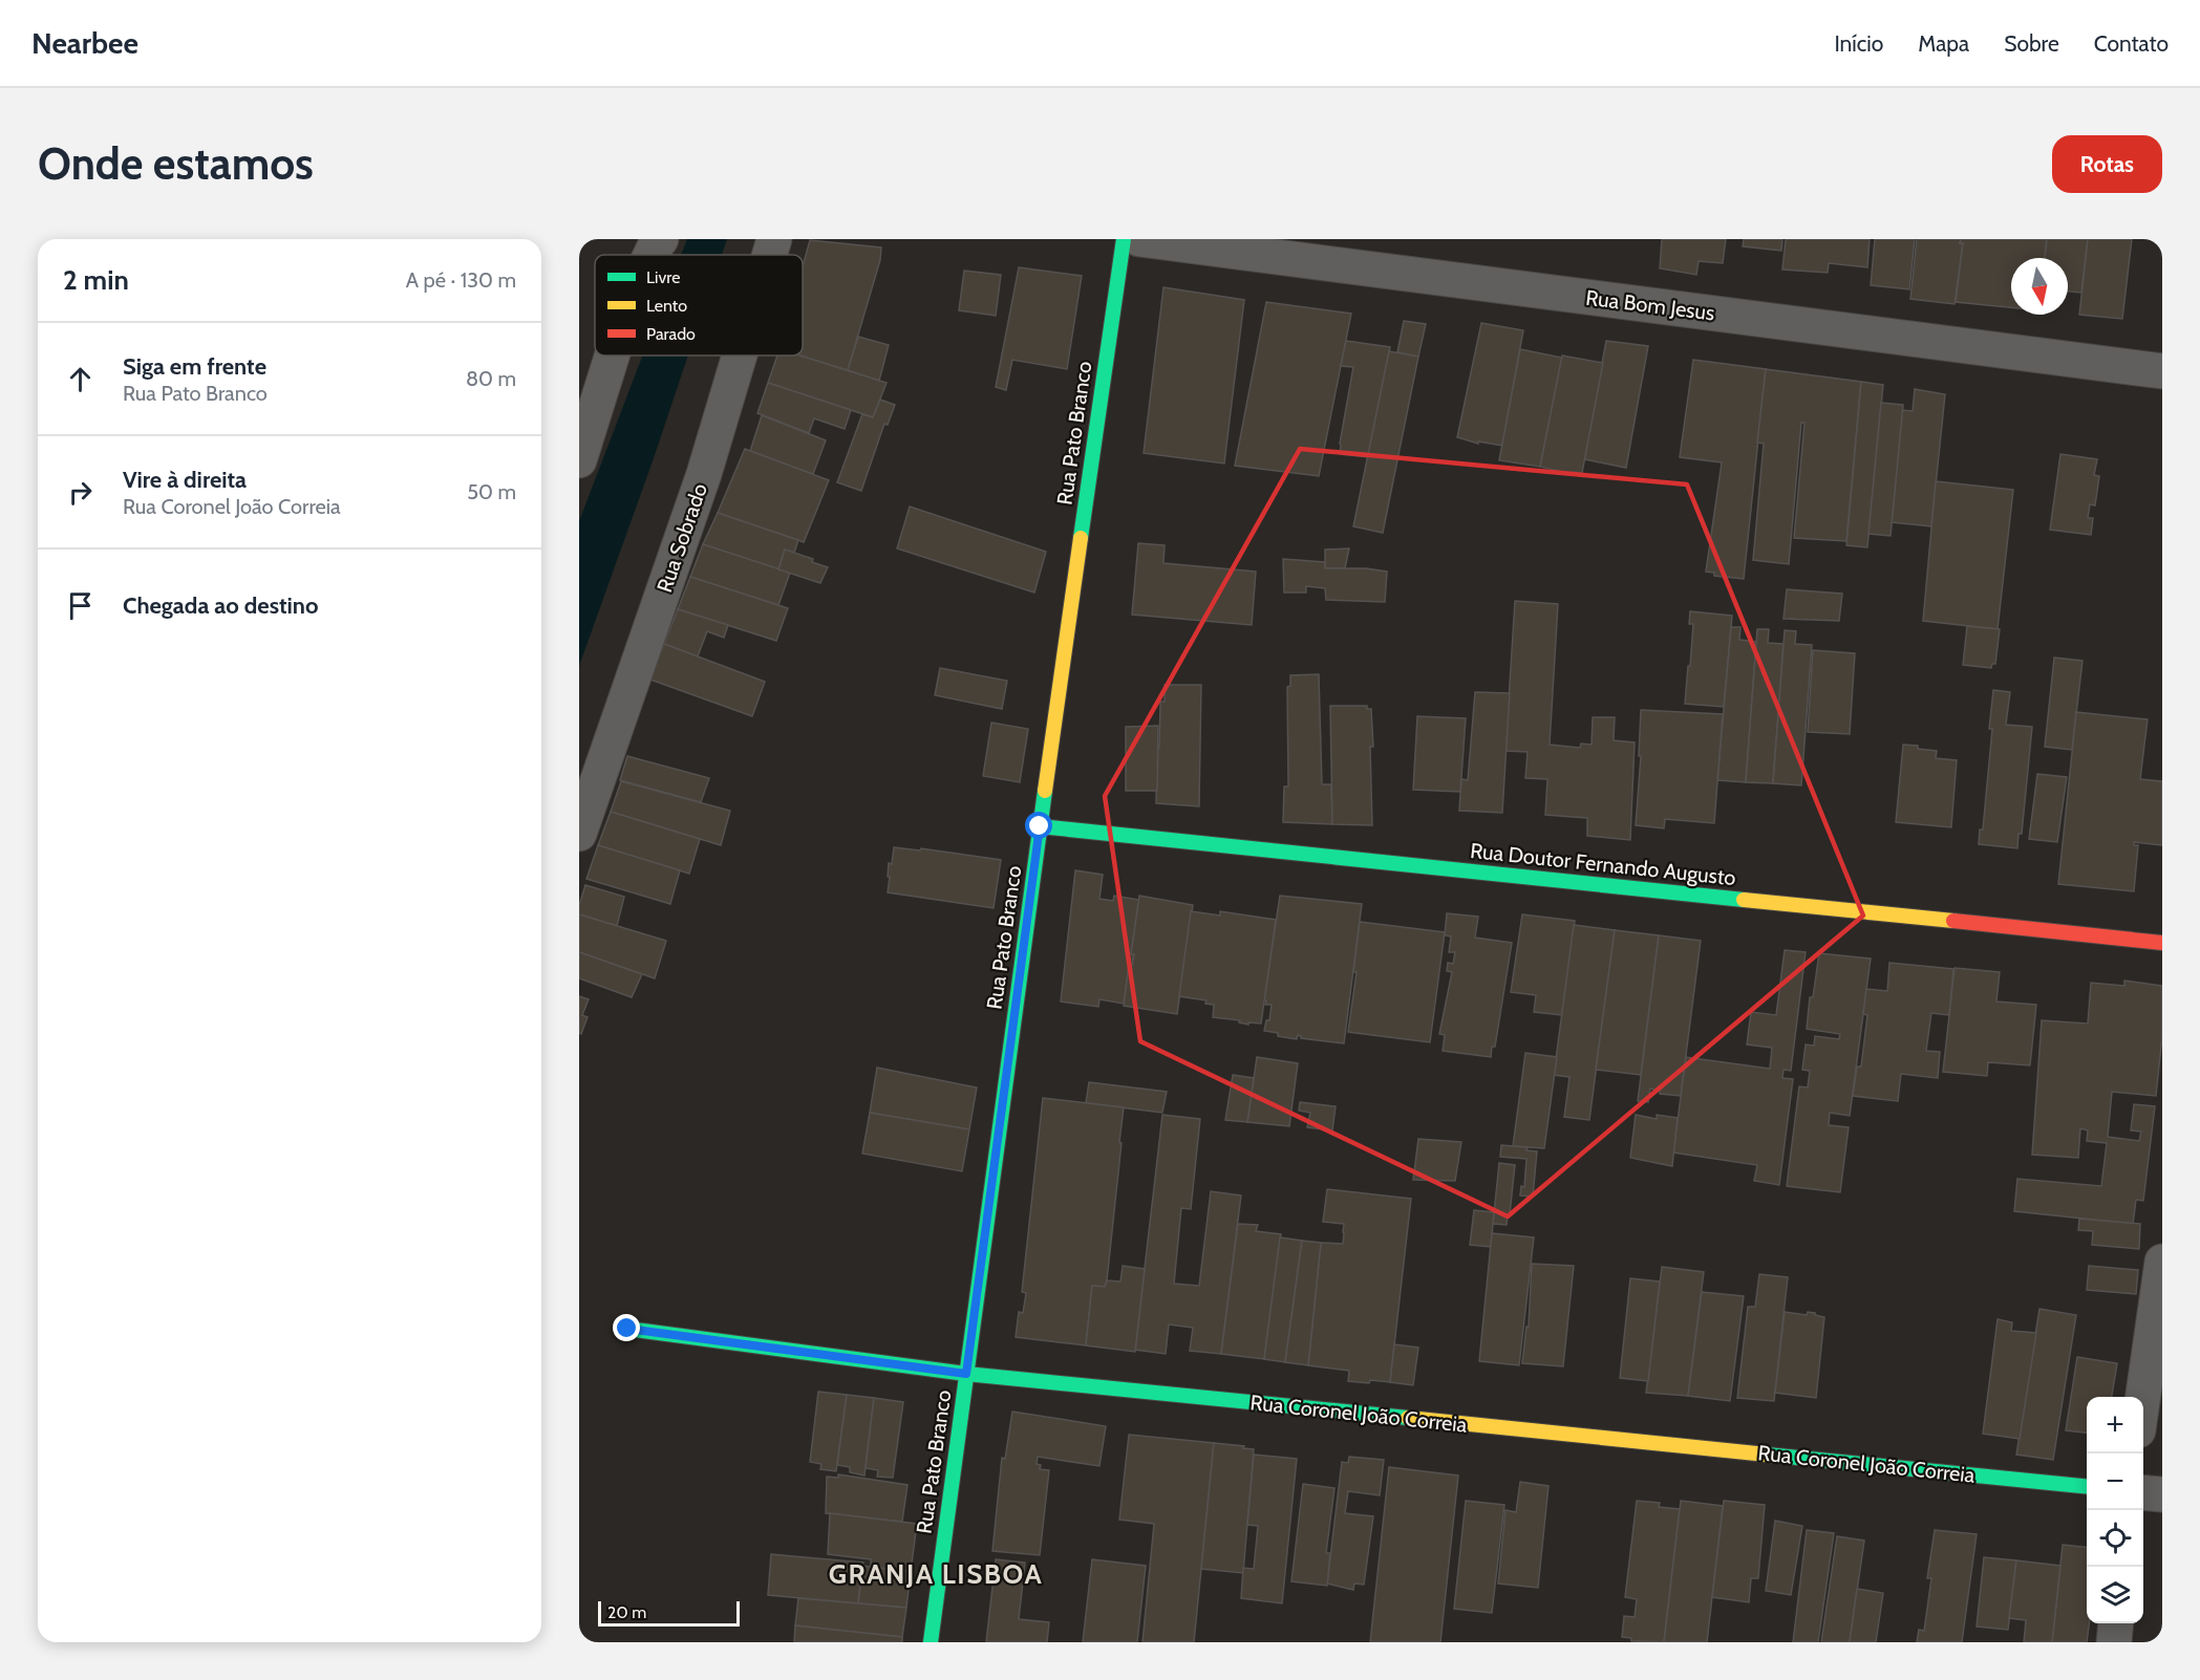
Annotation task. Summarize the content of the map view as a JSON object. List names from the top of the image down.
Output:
{
  "streets": {
    "street": [
      "Rua Bom Jesus",
      "Rua Pato Branco",
      "Rua Sobrado",
      "Rua Doutor Fernando Augusto",
      "Rua Coronel João Correia"
    ]
  },
  "crossings": [
    ["Rua Pato Branco", "Rua Doutor Fernando Augusto"],
    ["Rua Pato Branco", "Rua Coronel João Correia"]
  ],
  "districts": ["GRANJA LISBOA"],
  "legend": ["Livre", "Lento", "Parado"],
  "scale_bar": "20 m",
  "north": "bottom",
  "page": {
    "header": "Nearbee",
    "nav": [
      "Início",
      "Mapa",
      "Sobre",
      "Contato"
    ],
    "buttons": "Rotas",
    "title": "Onde estamos",
    "heading": ["2 min", "A pé · 130 m"],
    "list": [
      ["Siga em frente", "Rua Pato Branco", "80 m"],
      ["Vire à direita", "Rua Coronel João Correia", "50 m"],
      "Chegada ao destino"
    ],
    "map_buttons": ["+", "−"],
    "scale": "20 m"
  }
}
